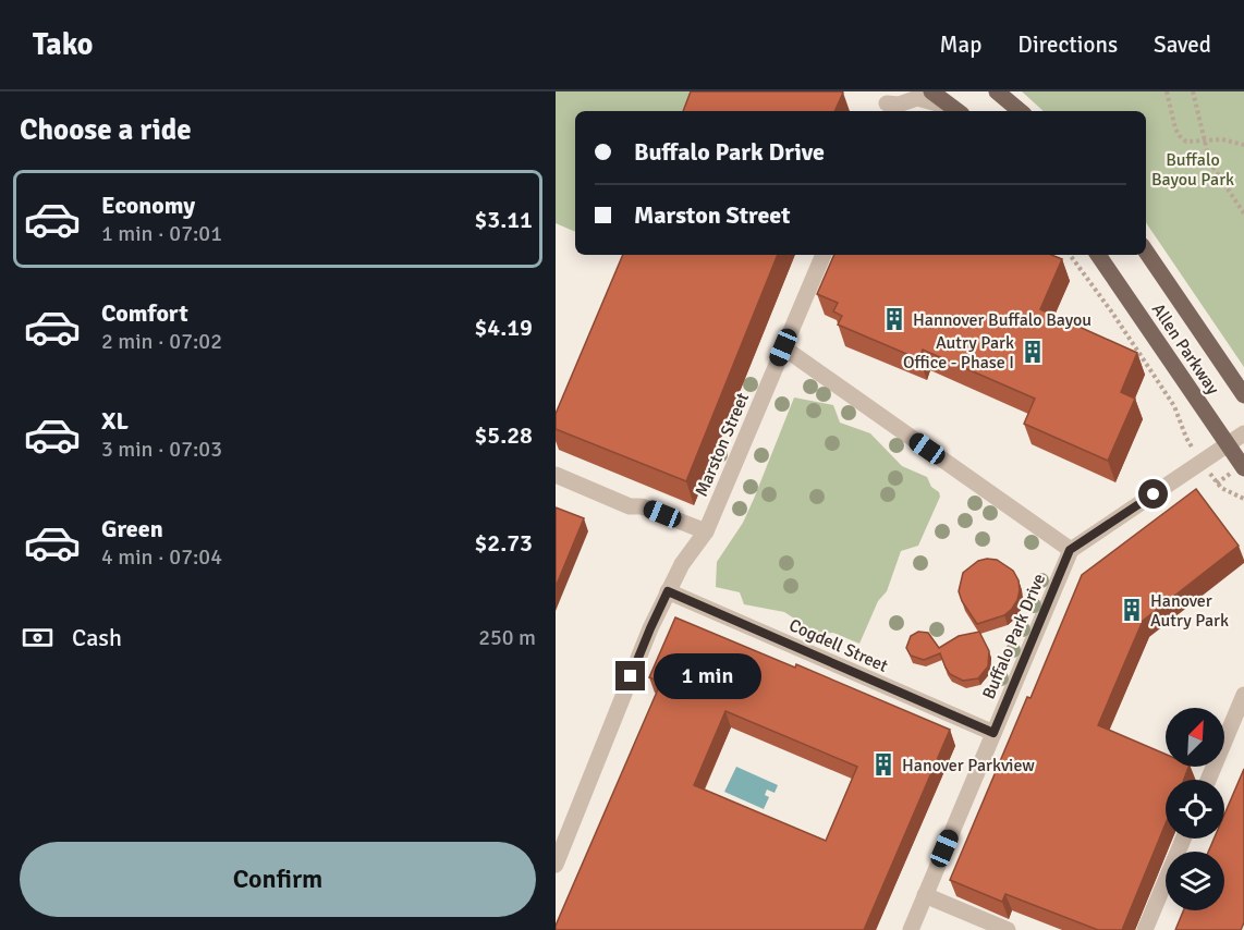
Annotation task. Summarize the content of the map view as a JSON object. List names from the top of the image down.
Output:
{
  "streets": {
    "main road": ["Allen Parkway"],
    "street": ["Marston Street", "Buffalo Park Drive", "Cogdell Street"]
  },
  "crossings": [
    ["Marston Street", "Cogdell Street"],
    ["Buffalo Park Drive", "Cogdell Street"]
  ],
  "parks": ["Buffalo Bayou Park"],
  "places": {
    "building": [
      "Hannover Buffalo Bayou",
      "Autry Park Office - Phase I",
      "Hanover Autry Park",
      "Hanover Parkview"
    ]
  },
  "north": "top right",
  "page": {
    "header": "Tako",
    "nav": ["Map", "Directions", "Saved"],
    "heading": "Choose a ride",
    "banner": ["Buffalo Park Drive", "Marston Street"],
    "list": [
      {
        "name": "Economy",
        "note": "1 min · 07:01",
        "value": "$3.11"
      },
      {
        "name": "Comfort",
        "note": "2 min · 07:02",
        "value": "$4.19"
      },
      {
        "name": "XL",
        "note": "3 min · 07:03",
        "value": "$5.28"
      },
      {
        "name": "Green",
        "note": "4 min · 07:04",
        "value": "$2.73"
      }
    ],
    "pay": ["Cash", "250 m"],
    "bubble": "1 min",
    "buttons": "Confirm"
  }
}
